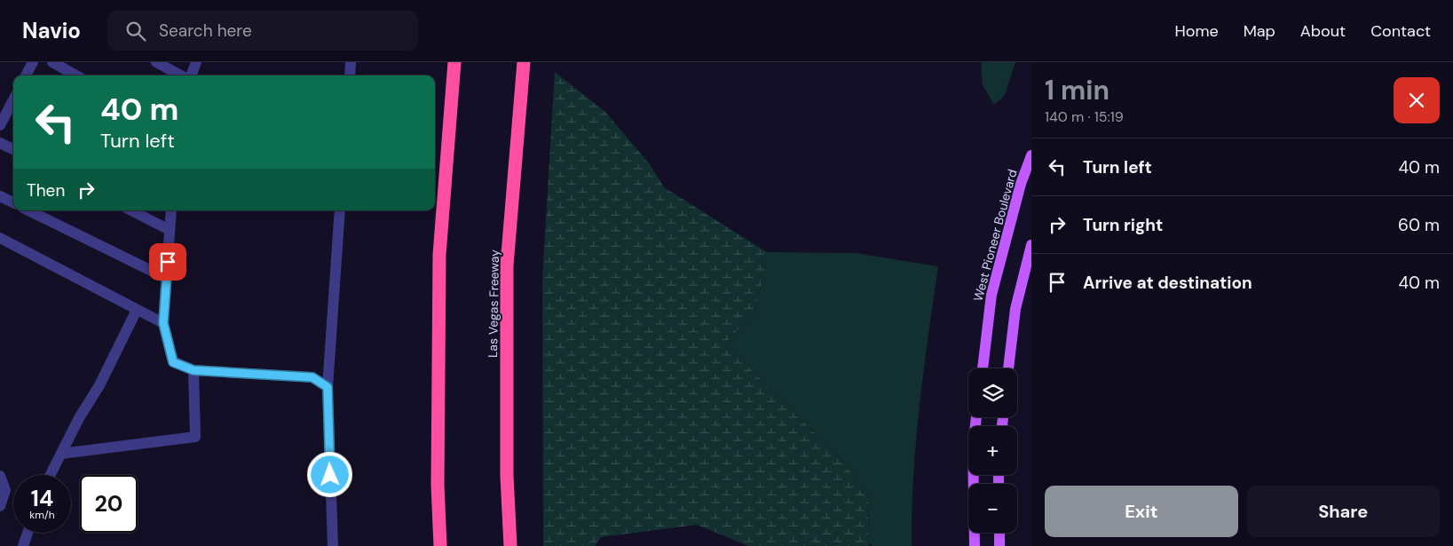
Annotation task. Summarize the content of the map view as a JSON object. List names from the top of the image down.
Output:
{
  "streets": {
    "highway": ["Las Vegas Freeway"],
    "main road": ["West Pioneer Boulevard"]
  },
  "page": {
    "header": "Navio",
    "search": "Search here",
    "nav": [
      "Home",
      "Map",
      "About",
      "Contact"
    ],
    "heading": ["1 min", "140 m · 15:19"],
    "turn": ["40 m", "Turn left"],
    "list": [
      {
        "name": "Turn left",
        "value": "40 m"
      },
      {
        "name": "Turn right",
        "value": "60 m"
      },
      {
        "name": "Arrive at destination",
        "value": "40 m"
      }
    ],
    "then": "Then",
    "map_buttons": ["+", "−"],
    "speed": "14 km/h",
    "limit": "20",
    "buttons": ["Exit", "Share"]
  }
}
